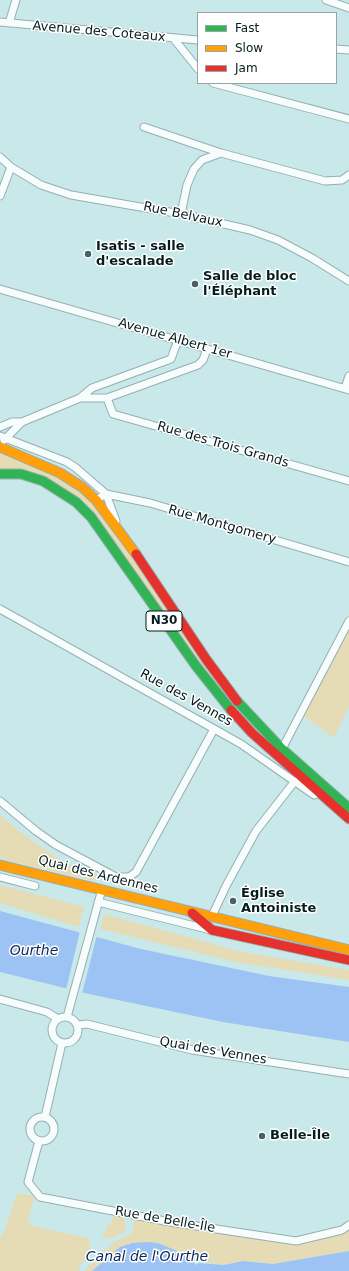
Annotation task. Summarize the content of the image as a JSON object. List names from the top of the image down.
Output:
{
  "streets": {
    "main road": ["N30", "Rue des Vennes", "Quai des Ardennes"],
    "street": [
      "Avenue des Coteaux",
      "Rue Belvaux",
      "Avenue Albert 1er",
      "Rue des Trois Grands",
      "Rue Montgomery",
      "Quai des Vennes",
      "Rue de Belle-Île"
    ]
  },
  "crossings": [
    ["N30", "Rue des Vennes"]
  ],
  "water": ["Ourthe", "Canal de l'Ourthe"],
  "places": [
    "Isatis - salle d'escalade",
    "Salle de bloc l'Éléphant",
    "Église Antoiniste",
    "Belle-Île"
  ],
  "legend": ["Fast", "Slow", "Jam"]
}
